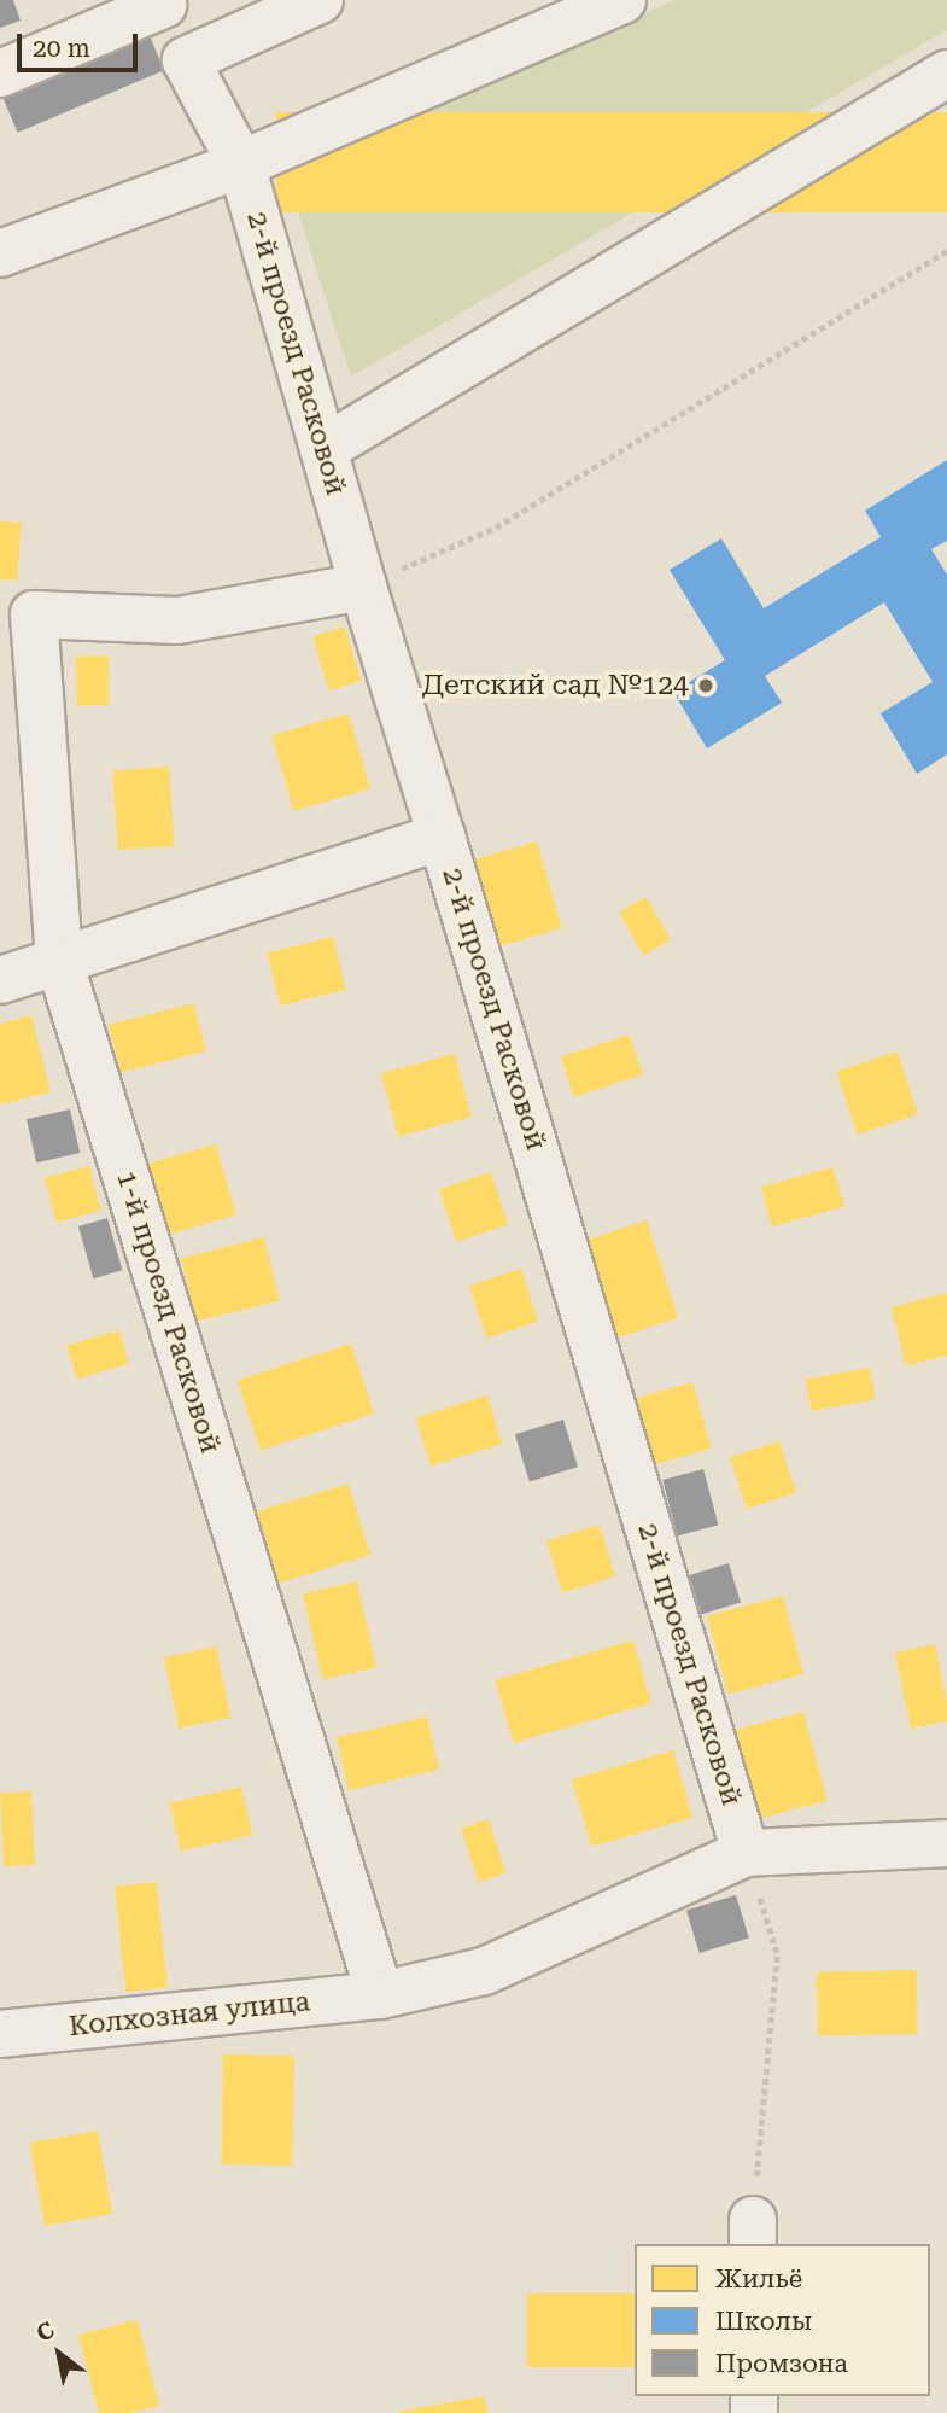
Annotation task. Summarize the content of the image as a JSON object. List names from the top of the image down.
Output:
{
  "streets": {
    "street": ["2-й проезд Расковой", "1-й проезд Расковой", "Колхозная улица"]
  },
  "crossings": [
    ["2-й проезд Расковой", "1-й проезд Расковой"],
    ["2-й проезд Расковой", "Колхозная улица"],
    ["1-й проезд Расковой", "Колхозная улица"]
  ],
  "places": ["Детский сад №124"],
  "legend": ["Жильё", "Школы", "Промзона"],
  "scale_bar": "20 m",
  "north": "top left"
}
